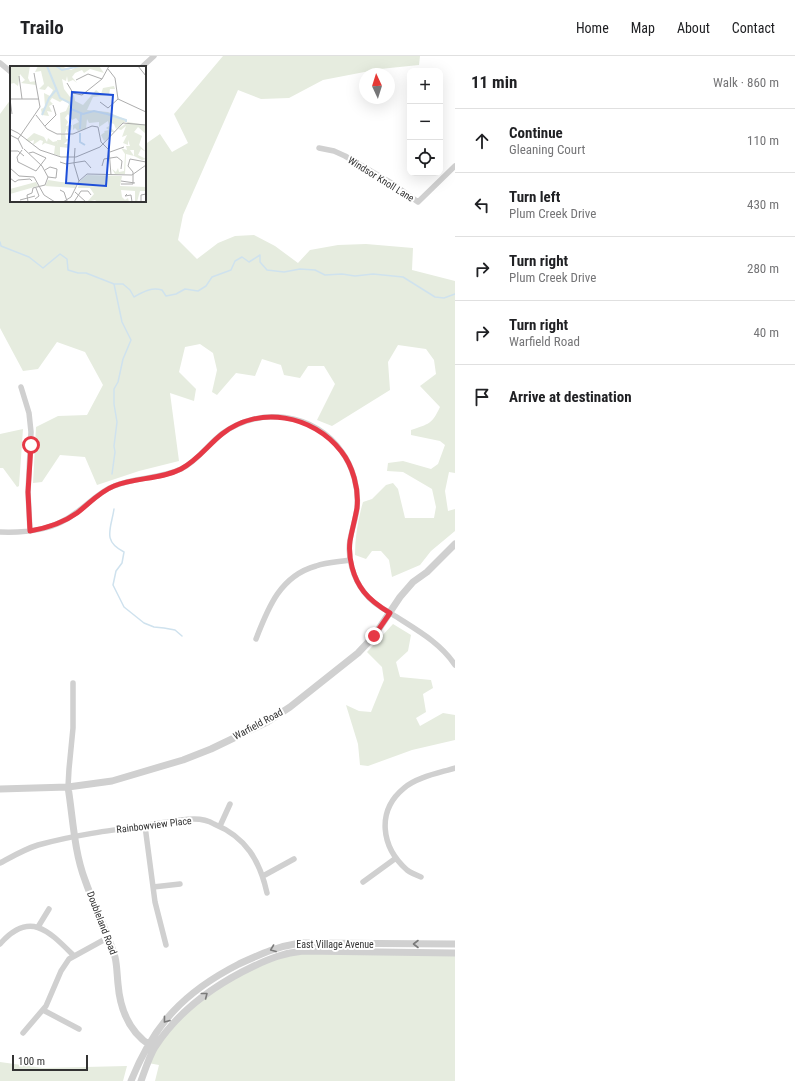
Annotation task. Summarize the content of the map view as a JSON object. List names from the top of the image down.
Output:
{
  "streets": {
    "street": [
      "Windsor Knoll Lane",
      "Warfield Road",
      "Rainbowview Place",
      "Doubleland Road",
      "East Village Avenue"
    ]
  },
  "crossings": [
    ["Warfield Road", "Doubleland Road"],
    ["Rainbowview Place", "Doubleland Road"],
    ["Doubleland Road", "East Village Avenue"]
  ],
  "scale_bar": "100 m",
  "north": "top",
  "page": {
    "header": "Trailo",
    "nav": [
      "Home",
      "Map",
      "About",
      "Contact"
    ],
    "heading": ["11 min", "Walk · 860 m"],
    "map_buttons": ["+", "−"],
    "list": [
      ["Continue", "Gleaning Court", "110 m"],
      ["Turn left", "Plum Creek Drive", "430 m"],
      ["Turn right", "Plum Creek Drive", "280 m"],
      ["Turn right", "Warfield Road", "40 m"],
      "Arrive at destination"
    ],
    "scale": "100 m"
  }
}
